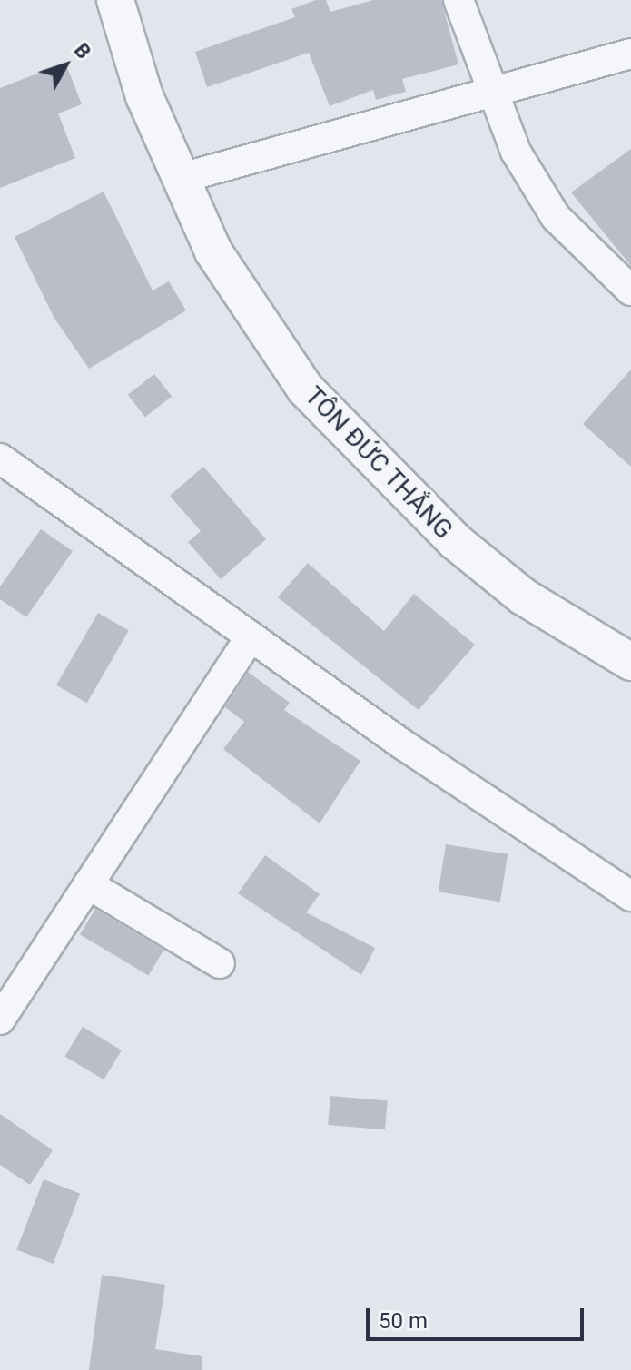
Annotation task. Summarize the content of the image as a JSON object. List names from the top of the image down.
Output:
{
  "streets": {
    "street": ["TÔN ĐỨC THẮNG"]
  },
  "scale_bar": "50 m",
  "north": "top right"
}
